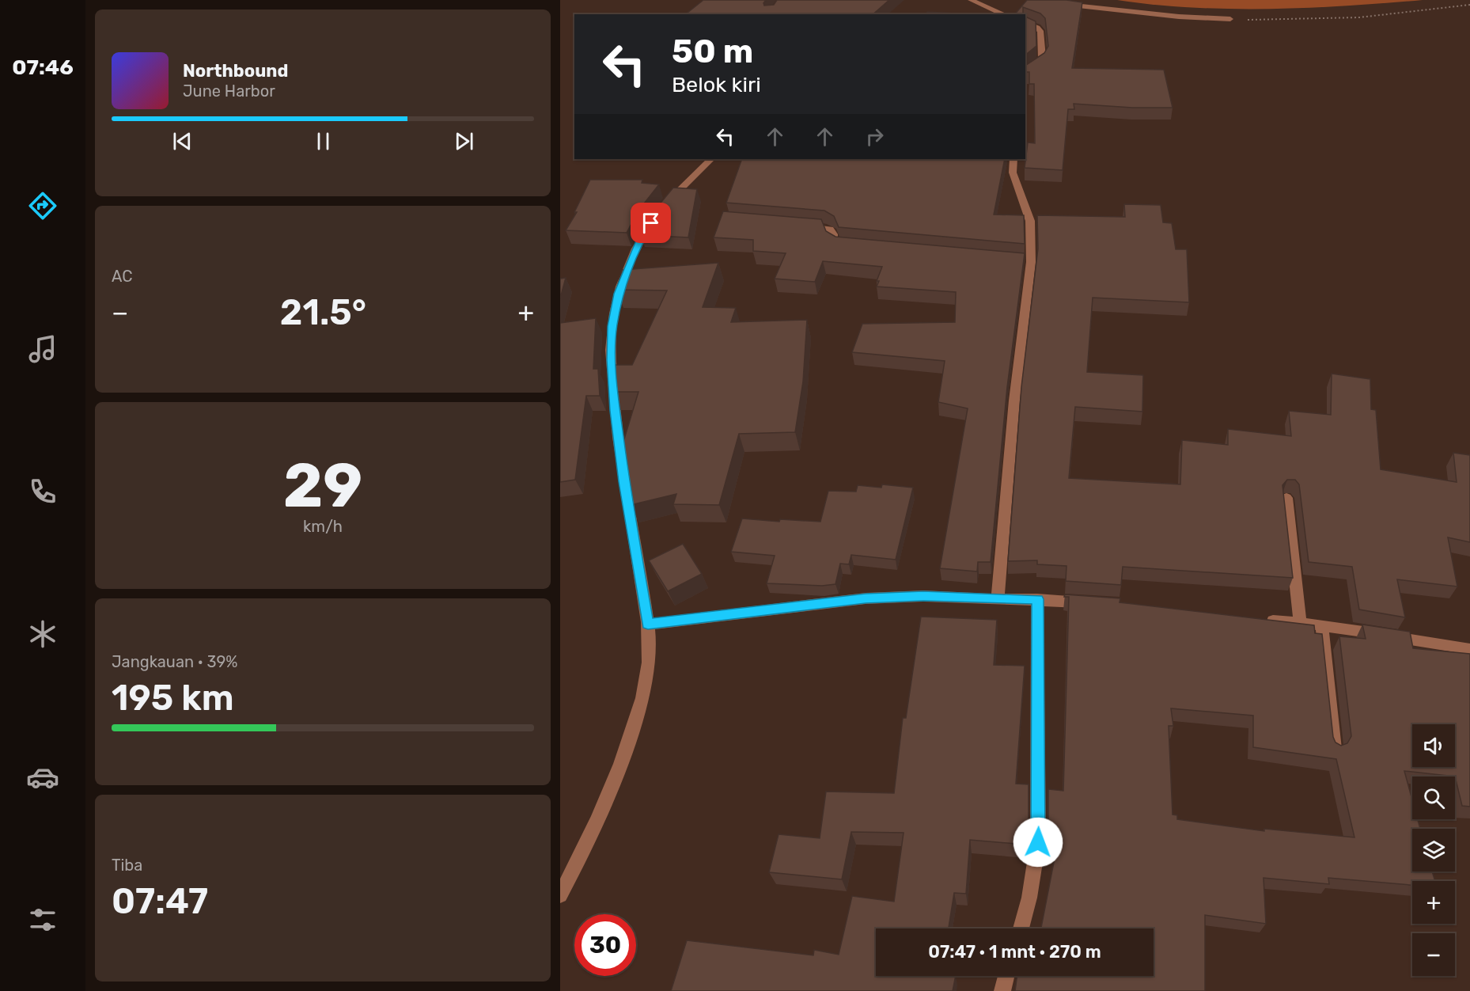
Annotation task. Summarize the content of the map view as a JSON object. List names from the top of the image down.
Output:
{
  "page": {
    "tabs": "07:46",
    "turn": ["50 m", "Belok kiri"],
    "song": ["Northbound", "June Harbor"],
    "tile": [
      "AC",
      ["29", "km/h"],
      ["Jangkauan · 39%", "195 km"],
      ["Tiba", "07:47"]
    ],
    "heat": ["−", "21.5°", "+"],
    "map_buttons": ["+", "−"],
    "limit": "30",
    "trip": "07:47 · 1 mnt · 270 m"
  }
}
